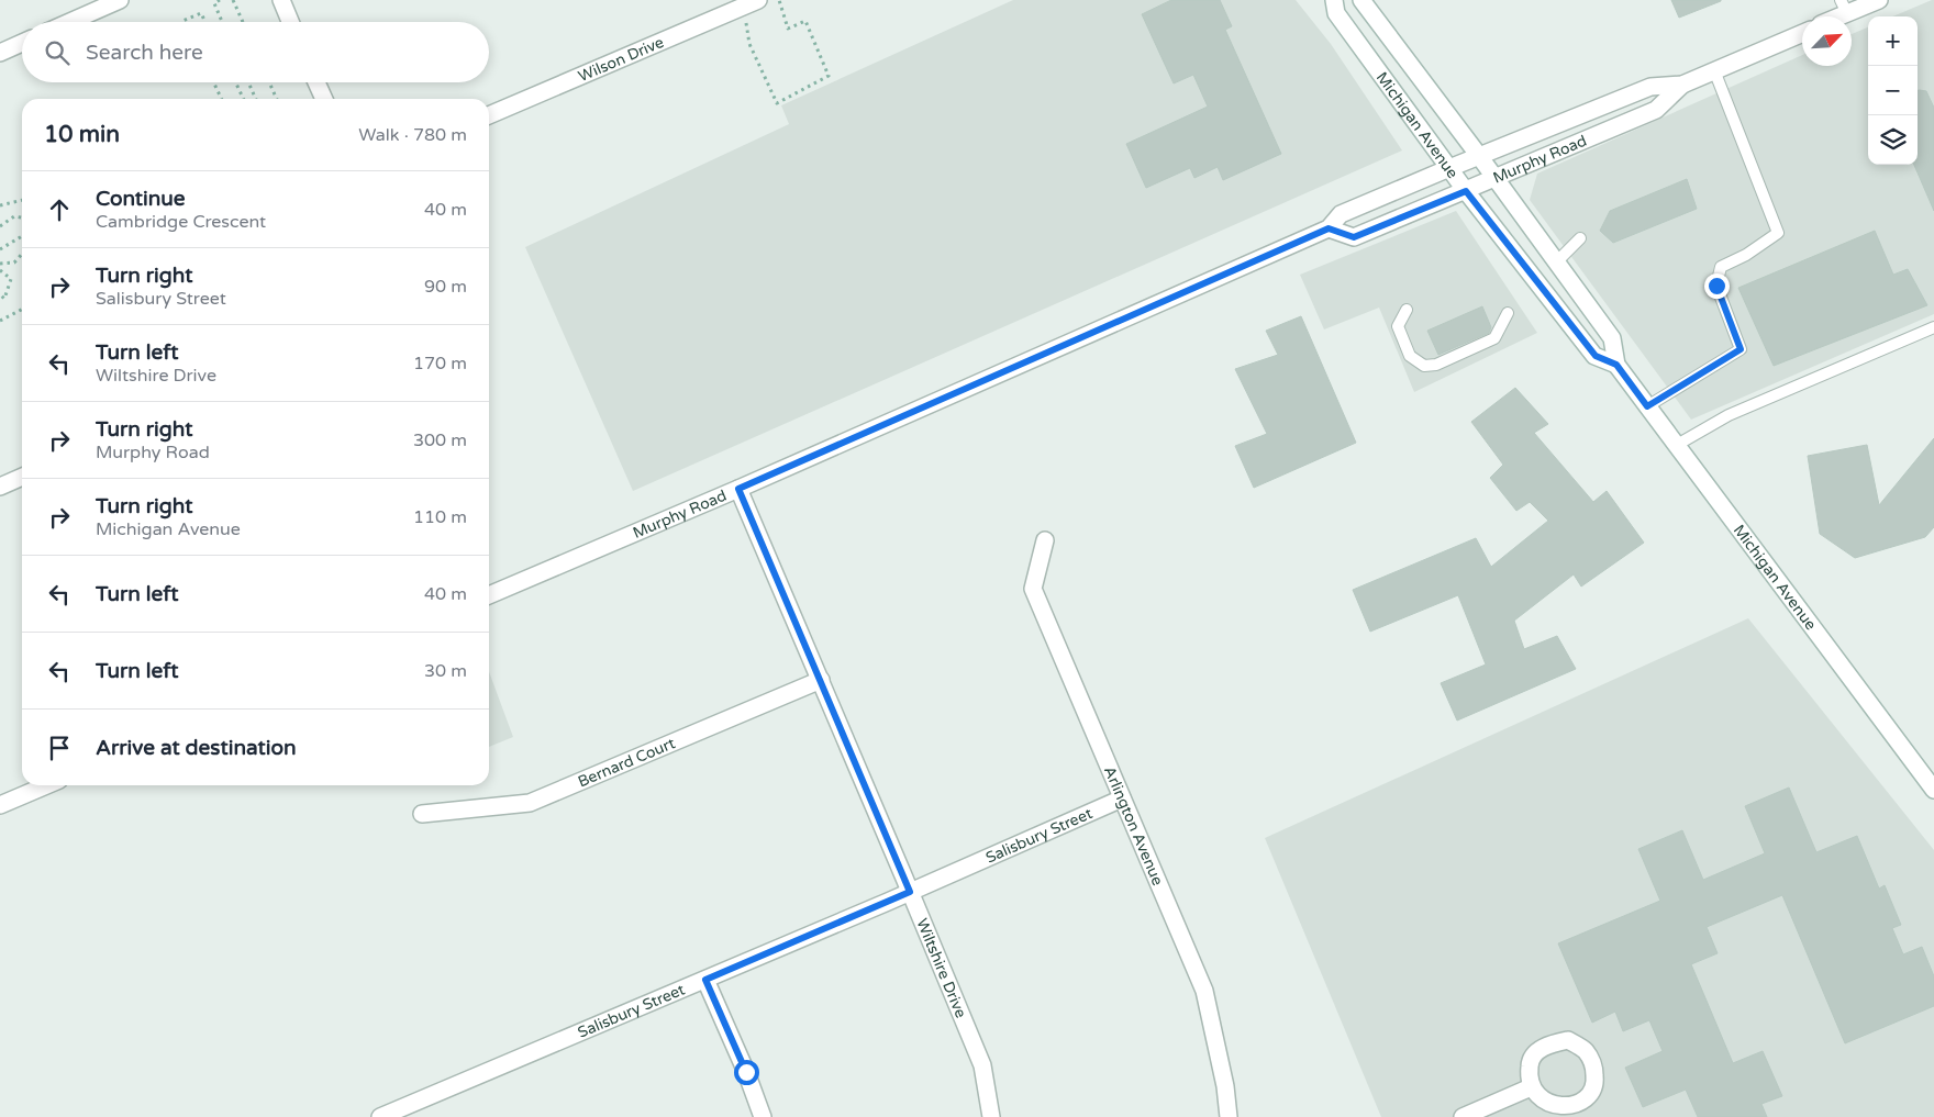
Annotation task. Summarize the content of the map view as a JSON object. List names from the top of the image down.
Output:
{
  "streets": {
    "street": [
      "Wilson Drive",
      "Michigan Avenue",
      "Murphy Road",
      "Bernard Court",
      "Arlington Avenue",
      "Salisbury Street",
      "Wiltshire Drive"
    ]
  },
  "crossings": [
    ["Michigan Avenue", "Murphy Road"],
    ["Murphy Road", "Wiltshire Drive"],
    ["Bernard Court", "Wiltshire Drive"],
    ["Arlington Avenue", "Salisbury Street"],
    ["Salisbury Street", "Wiltshire Drive"]
  ],
  "north": "top right",
  "page": {
    "map_buttons": ["+", "−"],
    "search": "Search here",
    "heading": ["10 min", "Walk · 780 m"],
    "list": [
      ["Continue", "Cambridge Crescent", "40 m"],
      ["Turn right", "Salisbury Street", "90 m"],
      ["Turn left", "Wiltshire Drive", "170 m"],
      ["Turn right", "Murphy Road", "300 m"],
      ["Turn right", "Michigan Avenue", "110 m"],
      ["Turn left", "40 m"],
      ["Turn left", "30 m"],
      "Arrive at destination"
    ]
  }
}
